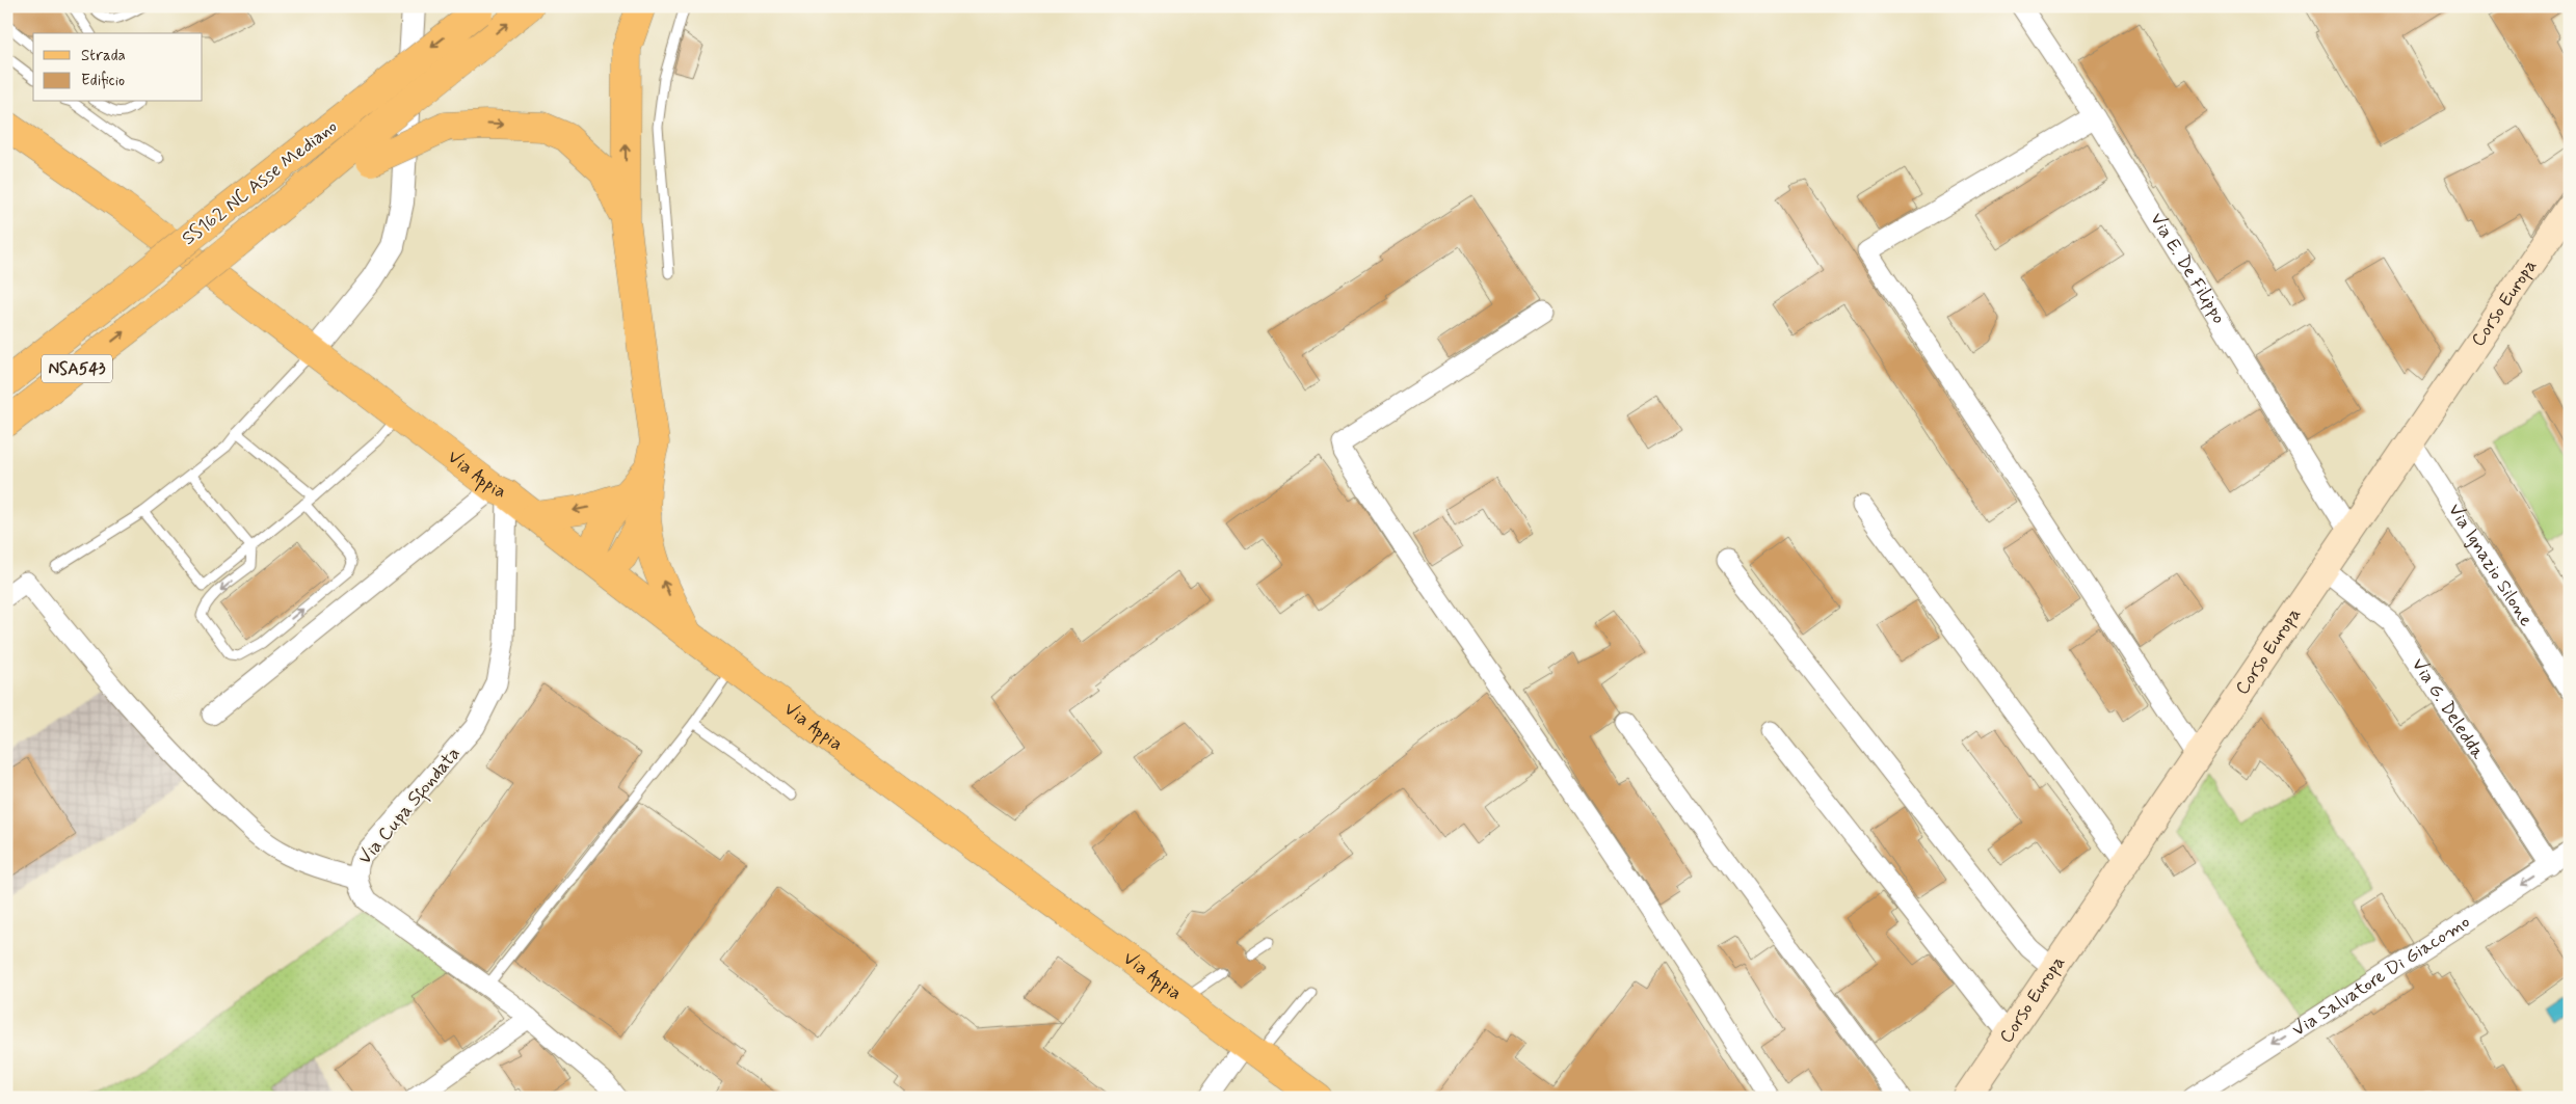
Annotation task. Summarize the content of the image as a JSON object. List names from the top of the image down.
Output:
{
  "streets": {
    "main road": [
      "SS162 NC Asse Mediano",
      "Corso Europa",
      "NSA543",
      "Via Appia"
    ],
    "street": [
      "Via E. De Filippo",
      "Via Ignazio Silone",
      "Via G. Deledda",
      "Via Cupa Sfondata",
      "Via Salvatore Di Giacomo"
    ]
  },
  "crossings": [
    ["SS162 NC Asse Mediano", "NSA543"],
    ["Via E. De Filippo", "Corso Europa"],
    ["Corso Europa", "Via Ignazio Silone"],
    ["Corso Europa", "Via G. Deledda"],
    ["Via Appia", "Via Cupa Sfondata"],
    ["Via G. Deledda", "Via Salvatore Di Giacomo"]
  ],
  "one_way": ["Via Salvatore Di Giacomo"],
  "legend": ["Strada", "Edificio"]
}
